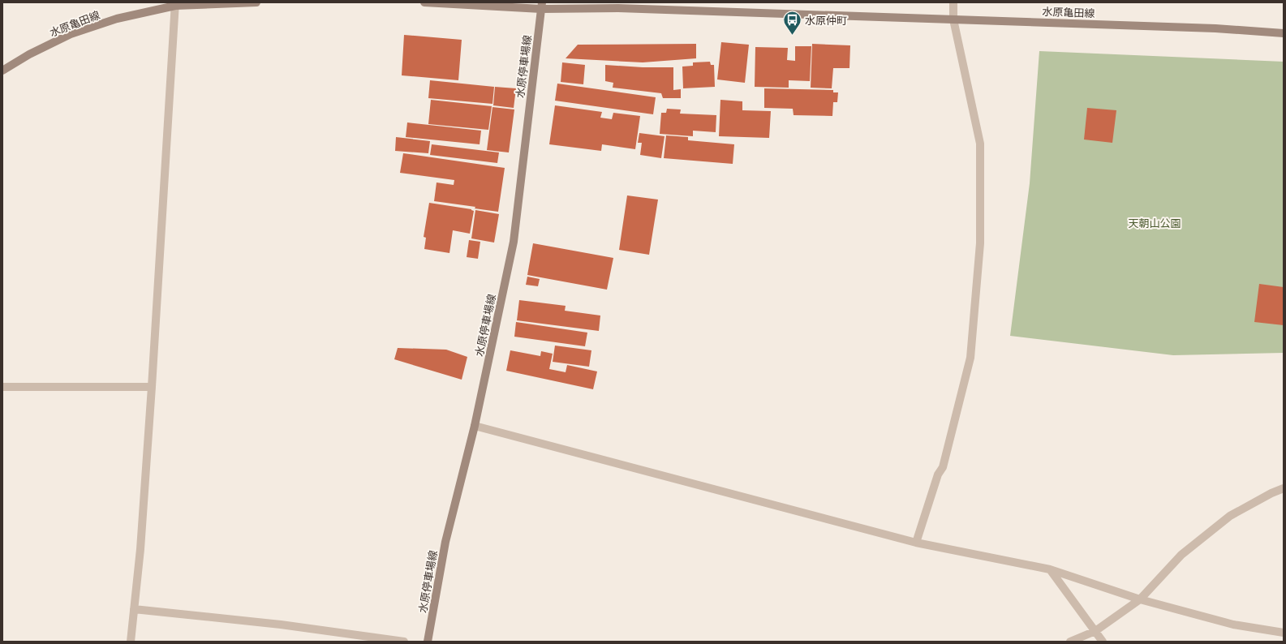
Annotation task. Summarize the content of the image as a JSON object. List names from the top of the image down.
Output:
{
  "streets": {
    "main road": ["水原亀田線", "水原停車場線"]
  },
  "crossings": [
    ["水原亀田線", "水原停車場線"]
  ],
  "parks": ["天朝山公園"],
  "places": {
    "bus stop": ["水原仲町"]
  }
}
